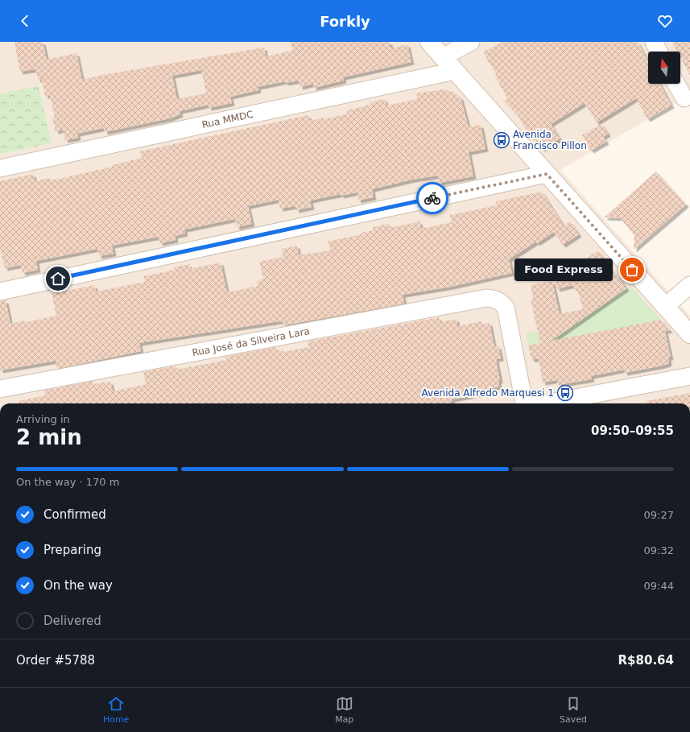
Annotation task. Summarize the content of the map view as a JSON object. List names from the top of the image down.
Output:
{
  "streets": {
    "street": ["Rua MMDC", "Rua José da Silveira Lara"]
  },
  "places": {
    "bus stop": ["Avenida Francisco Pillon", "Avenida Alfredo Marquesi 1"],
    "other": ["Food Express"]
  },
  "north": "top",
  "page": {
    "header": "Forkly",
    "bubble": "Food Express",
    "heading": ["2 min", "Arriving in", "09:50–09:55"],
    "panel": ["Order #5788", "R$80.64"],
    "bar": "On the way · 170 m",
    "list": [
      ["Confirmed", "09:27"],
      ["Preparing", "09:32"],
      ["On the way", "09:44"],
      "Delivered"
    ],
    "tabs": ["Home", "Map", "Saved"]
  }
}
